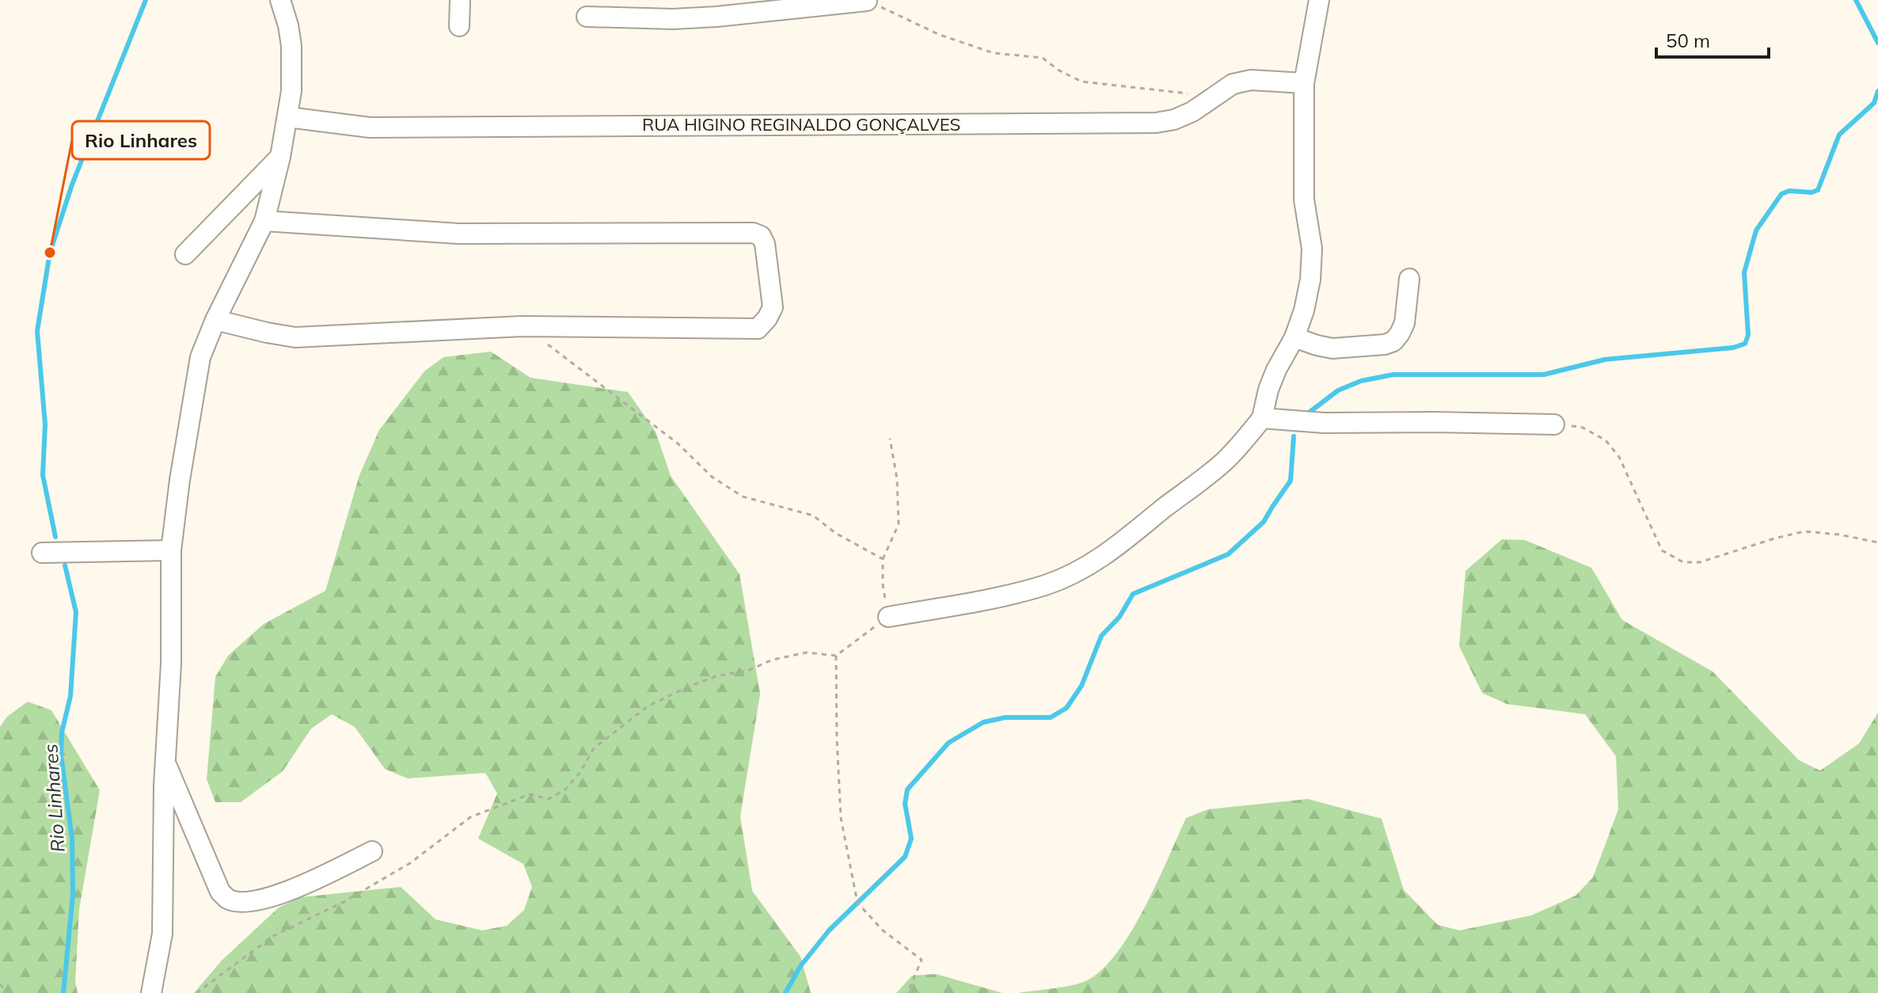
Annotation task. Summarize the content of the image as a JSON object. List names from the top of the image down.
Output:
{
  "streets": {
    "street": ["RUA HIGINO REGINALDO GONÇALVES"]
  },
  "water": ["Rio Linhares"],
  "places": ["Rio Linhares"],
  "scale_bar": "50 m"
}
